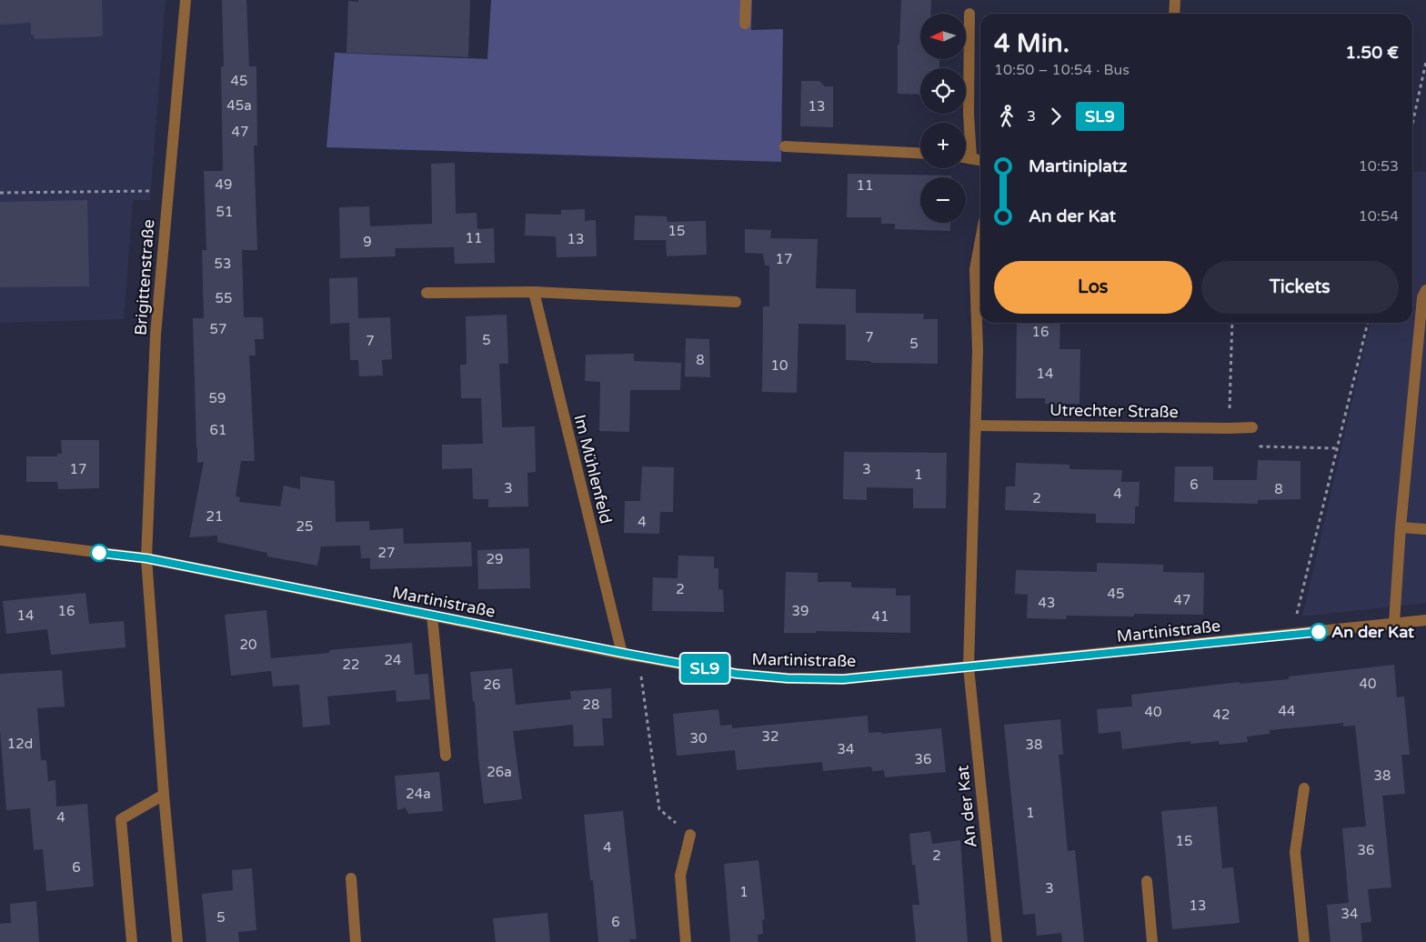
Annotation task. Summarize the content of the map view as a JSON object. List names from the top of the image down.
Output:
{
  "streets": {
    "street": [
      "Brigittenstraße",
      "Utrechter Straße",
      "Im Mühlenfeld",
      "Martinistraße",
      "An der Kat"
    ]
  },
  "crossings": [
    ["Brigittenstraße", "Martinistraße"],
    ["Im Mühlenfeld", "Martinistraße"],
    ["Martinistraße", "An der Kat"]
  ],
  "places": ["An der Kat"],
  "lines": ["bus line SL9"],
  "house_numbers": [
    "45",
    "45a",
    "13",
    "47",
    "49",
    "11",
    "51",
    "15",
    "11",
    "13",
    "9",
    "17",
    "53",
    "55",
    "57",
    "16",
    "7",
    "5",
    "7",
    "5",
    "8",
    "10",
    "14",
    "59",
    "61",
    "17",
    "3",
    "1",
    "6",
    "3",
    "8",
    "4",
    "2",
    "21",
    "4",
    "25",
    "27",
    "29",
    "2",
    "45",
    "47",
    "43",
    "16",
    "39",
    "14",
    "41",
    "20",
    "24",
    "22",
    "40",
    "26",
    "28",
    "44",
    "40",
    "42",
    "32",
    "30",
    "12d",
    "38",
    "34",
    "36",
    "26a",
    "38",
    "24a",
    "1",
    "4",
    "15",
    "4",
    "36",
    "2",
    "6",
    "3",
    "1",
    "13",
    "34",
    "5",
    "6"
  ],
  "north": "left",
  "page": {
    "on_map": "SL9",
    "map_buttons": ["+", "−"],
    "heading": ["4 Min.", "10:50 – 10:54 · Bus", "1.50 €"],
    "legs": ["3", "SL9"],
    "list": [
      {
        "name": "Martiniplatz",
        "value": "10:53"
      },
      {
        "name": "An der Kat",
        "value": "10:54"
      }
    ],
    "buttons": ["Los", "Tickets"]
  }
}
